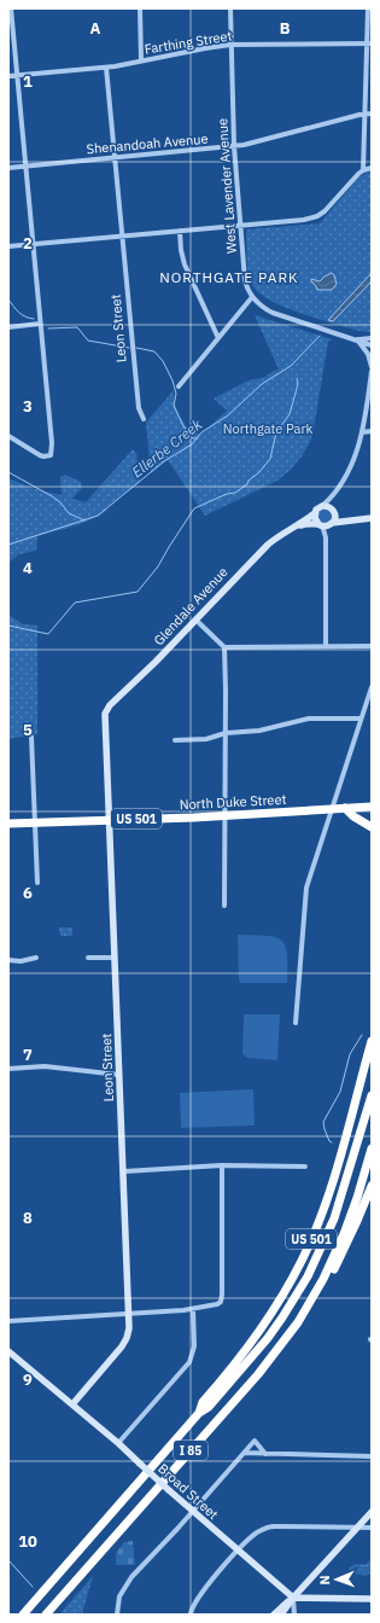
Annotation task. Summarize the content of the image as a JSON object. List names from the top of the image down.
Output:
{
  "streets": {
    "highway": ["North Duke Street", "US 501", "I 85"],
    "street": [
      "Farthing Street",
      "Shenandoah Avenue",
      "West Lavender Avenue",
      "Leon Street",
      "Glendale Avenue",
      "Broad Street"
    ]
  },
  "crossings": [
    ["Farthing Street", "West Lavender Avenue"],
    ["Farthing Street", "Leon Street"],
    ["Shenandoah Avenue", "West Lavender Avenue"],
    ["Shenandoah Avenue", "Leon Street"],
    ["Leon Street", "Glendale Avenue"],
    ["Leon Street", "North Duke Street"],
    ["Leon Street", "Broad Street"],
    ["US 501", "I 85"]
  ],
  "districts": ["NORTHGATE PARK"],
  "water": ["Ellerbe Creek"],
  "parks": ["Northgate Park"],
  "north": "left",
  "grid": {
    "columns": ["A", "B"],
    "rows": [
      "1",
      "2",
      "3",
      "4",
      "5",
      "6",
      "7",
      "8",
      "9",
      "10"
    ]
  }
}
